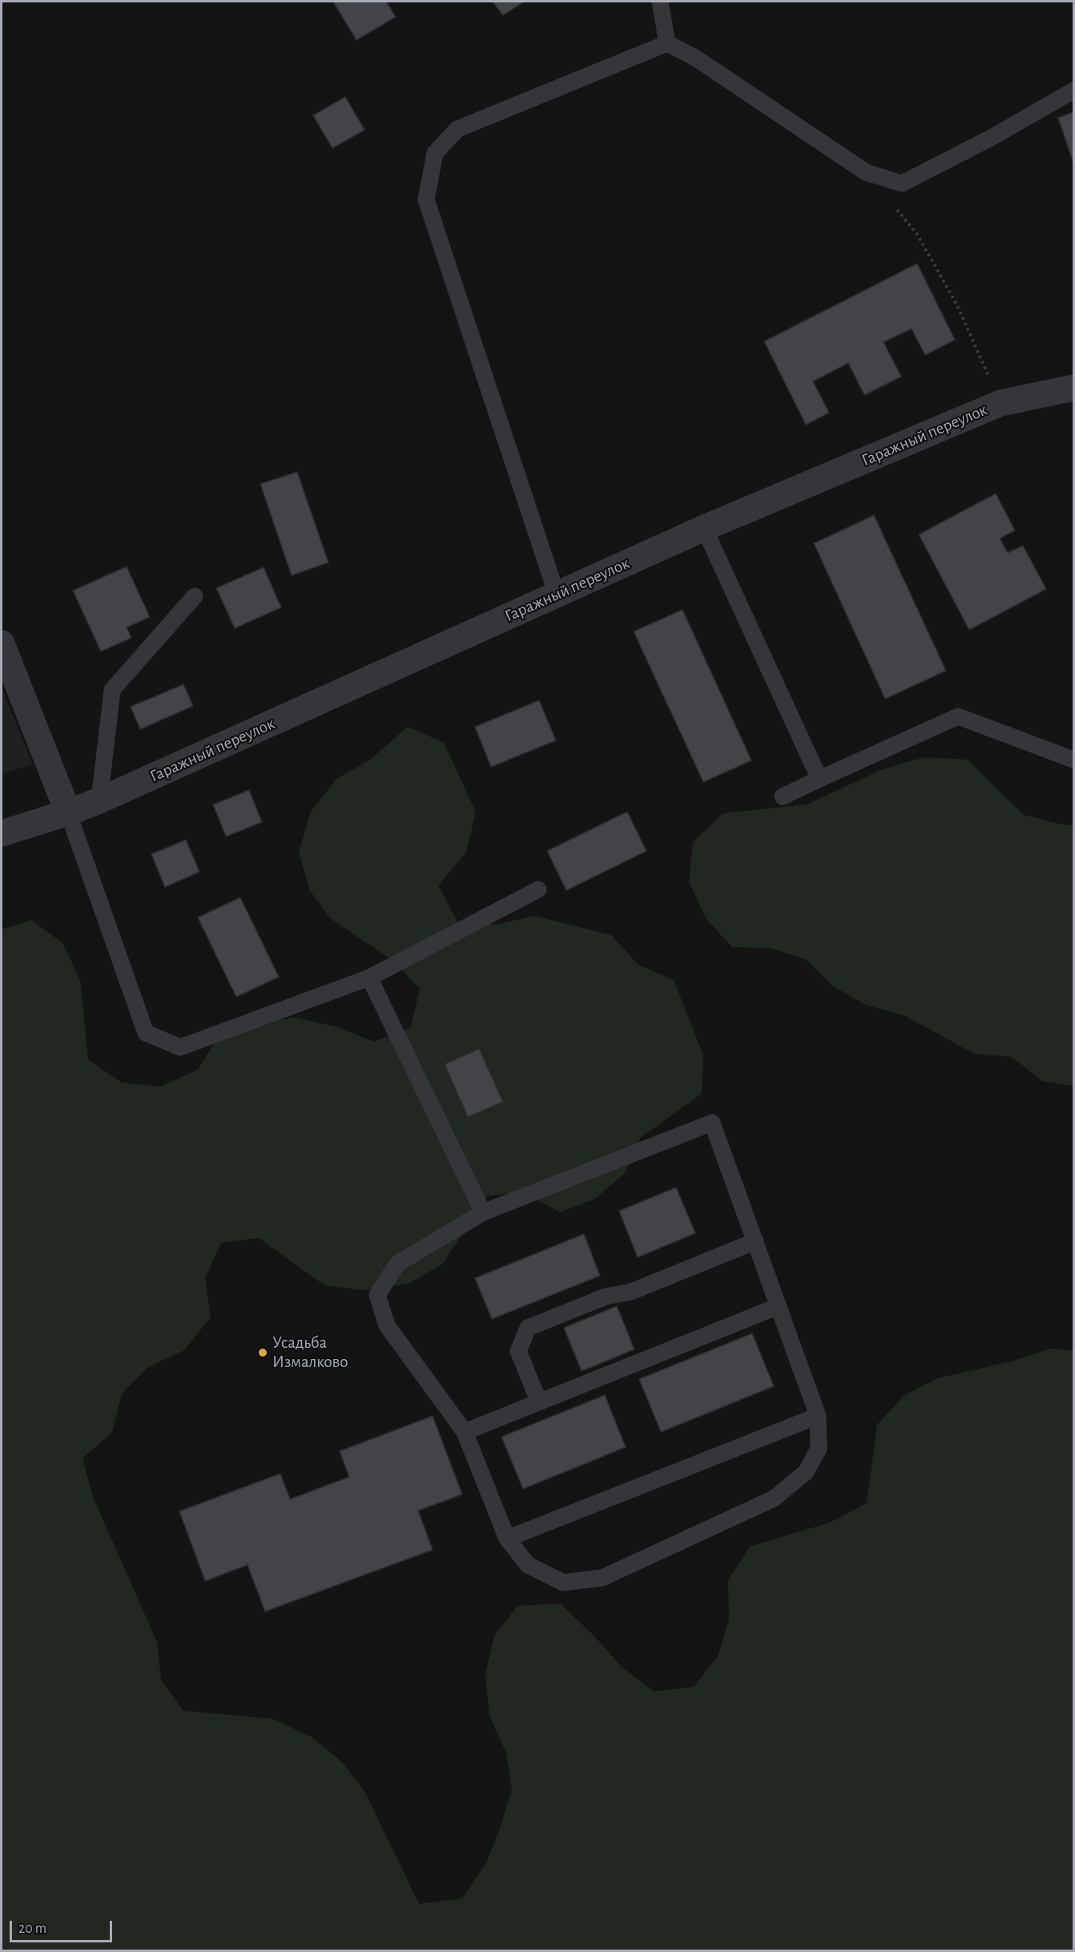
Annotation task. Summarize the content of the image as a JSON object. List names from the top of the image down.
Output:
{
  "streets": {
    "street": ["Гаражный переулок"]
  },
  "places": ["Усадьба Измалково"],
  "scale_bar": "20 m"
}
